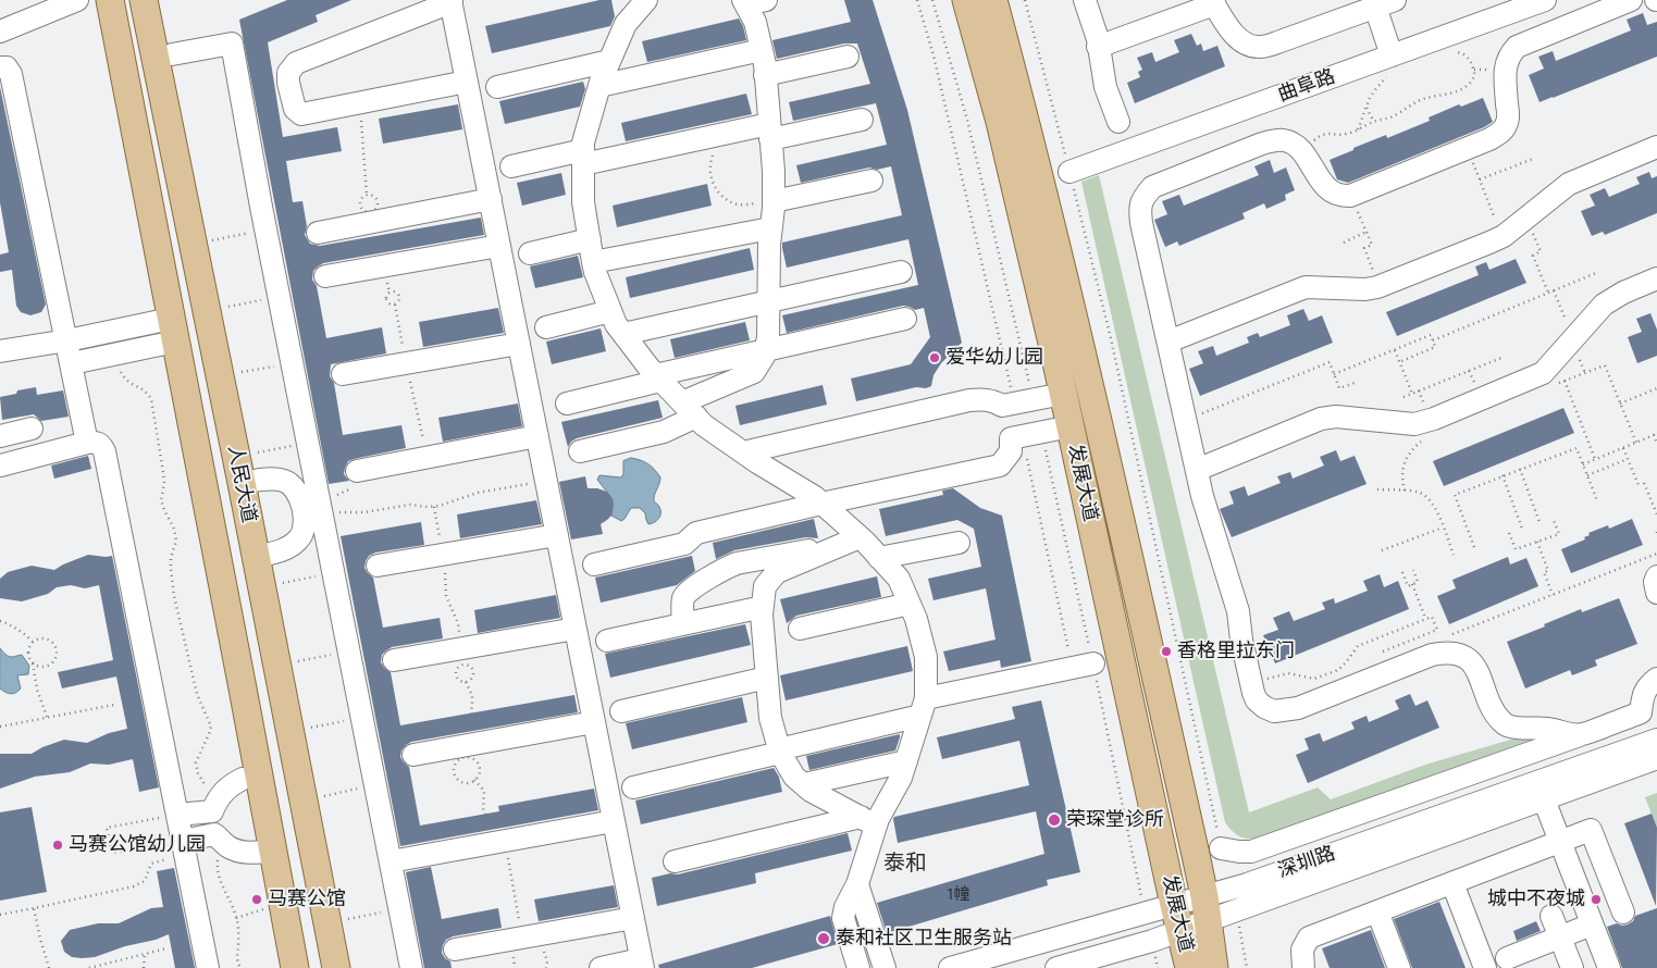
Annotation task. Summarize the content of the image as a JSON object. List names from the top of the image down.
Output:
{
  "streets": {
    "main road": ["发展大道", "人民大道"],
    "street": ["曲阜路", "深圳路"]
  },
  "crossings": [
    ["发展大道", "深圳路"]
  ],
  "districts": ["泰和"],
  "places": [
    "爱华幼儿园",
    "香格里拉东门",
    "荣琛堂诊所",
    "马赛公馆幼儿园",
    "马赛公馆",
    "城中不夜城",
    "泰和社区卫生服务站"
  ],
  "house_numbers": ["1幢"]
}
